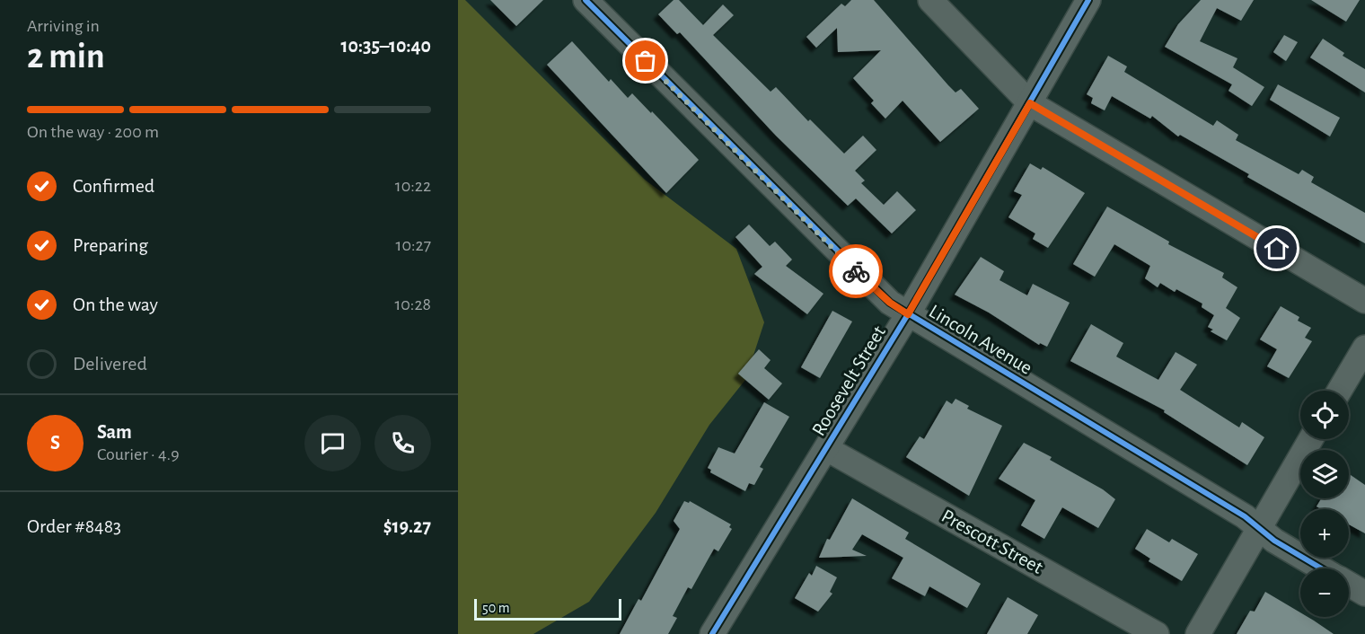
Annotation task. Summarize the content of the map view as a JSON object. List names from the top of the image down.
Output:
{
  "streets": {
    "street": ["Lincoln Avenue", "Roosevelt Street", "Prescott Street"]
  },
  "crossings": [
    ["Lincoln Avenue", "Roosevelt Street"],
    ["Roosevelt Street", "Prescott Street"]
  ],
  "scale_bar": "50 m",
  "page": {
    "heading": ["2 min", "Arriving in", "10:35–10:40"],
    "panel": [
      "Sam",
      "Courier · 4.9",
      "Order #8483",
      "$19.27"
    ],
    "bar": "On the way · 200 m",
    "list": [
      ["Confirmed", "10:22"],
      ["Preparing", "10:27"],
      ["On the way", "10:28"],
      "Delivered"
    ],
    "map_buttons": ["+", "−"],
    "round": "S",
    "scale": "50 m"
  }
}
